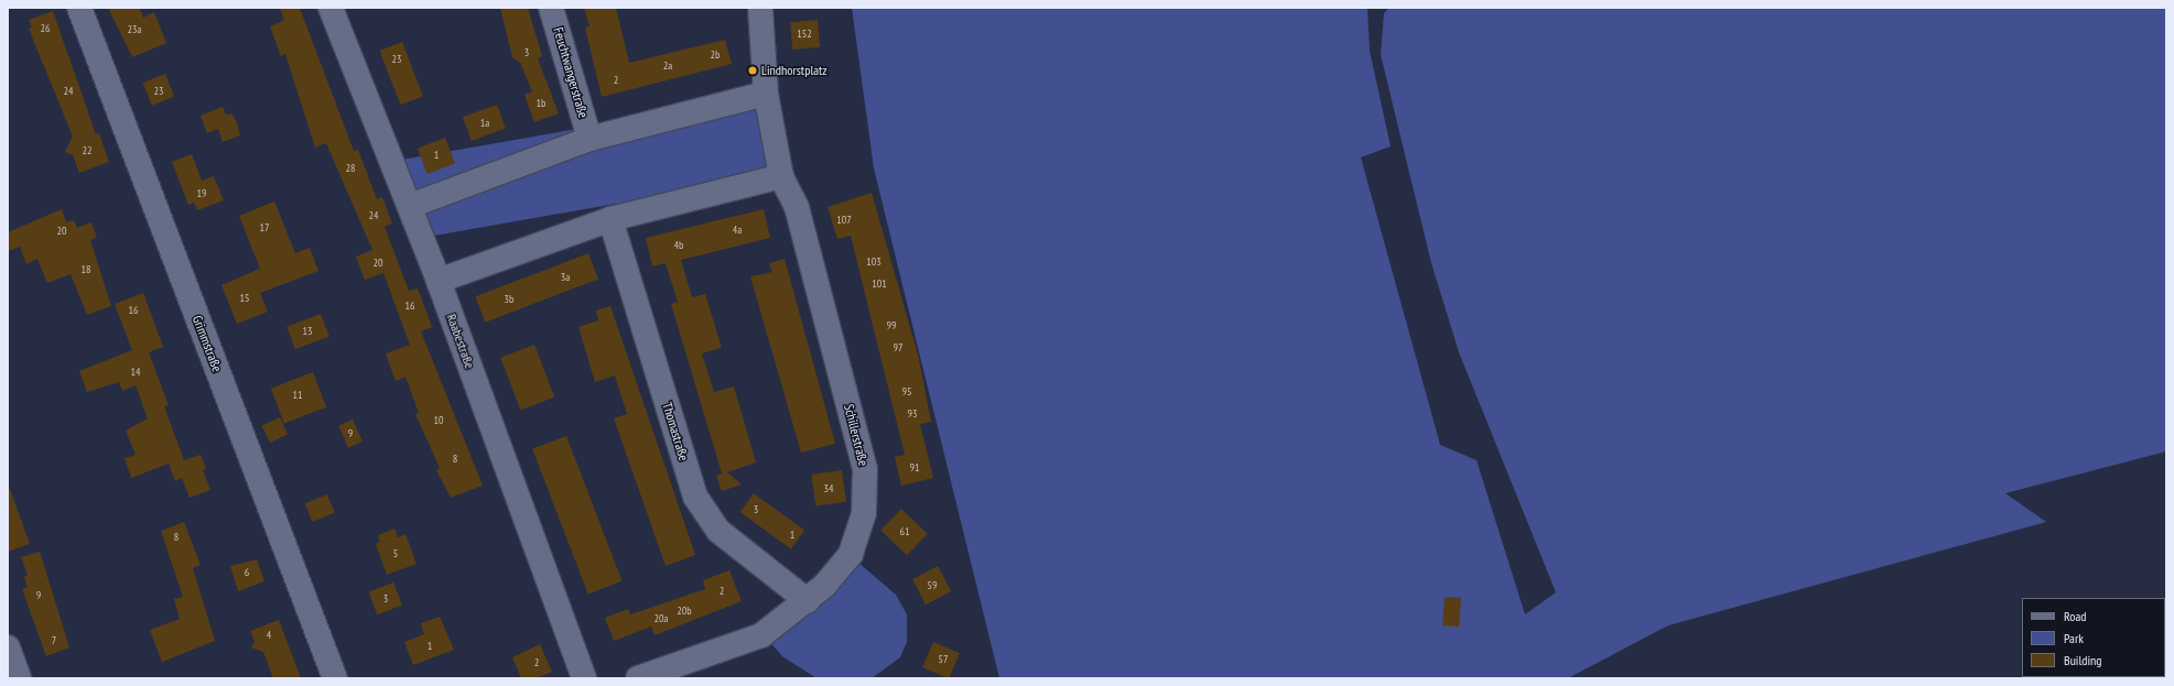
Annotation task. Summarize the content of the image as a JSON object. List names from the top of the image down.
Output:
{
  "streets": {
    "street": [
      "Feuchtwangerstraße",
      "Raabestraße",
      "Grimmstraße",
      "Thomastraße",
      "Schillerstraße"
    ]
  },
  "crossings": [
    ["Thomastraße", "Schillerstraße"]
  ],
  "places": ["Lindhorstplatz"],
  "house_numbers": [
    "26",
    "23a",
    "152",
    "3",
    "2b",
    "23",
    "2a",
    "2",
    "24",
    "23",
    "1b",
    "1a",
    "22",
    "1",
    "28",
    "19",
    "24",
    "107",
    "17",
    "4a",
    "20",
    "4b",
    "103",
    "20",
    "18",
    "3a",
    "101",
    "15",
    "3b",
    "16",
    "16",
    "99",
    "13",
    "97",
    "14",
    "95",
    "11",
    "93",
    "10",
    "9",
    "8",
    "91",
    "34",
    "3",
    "61",
    "1",
    "8",
    "5",
    "6",
    "59",
    "2",
    "9",
    "3",
    "20b",
    "20a",
    "4",
    "7",
    "1",
    "57",
    "2"
  ],
  "legend": ["Road", "Park", "Building"]
}
